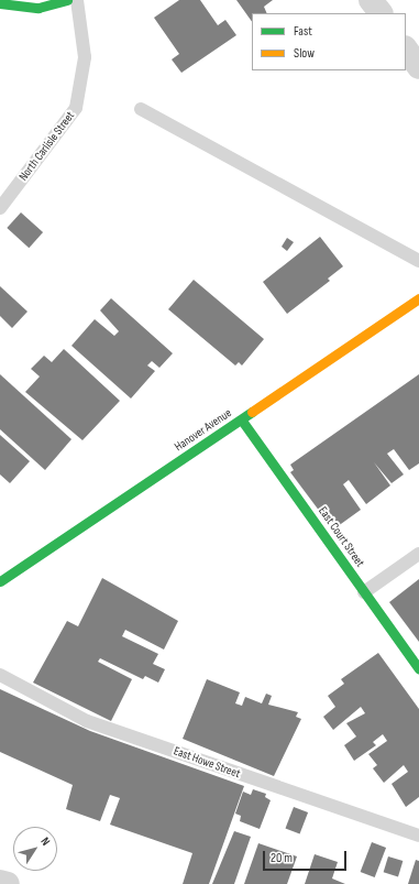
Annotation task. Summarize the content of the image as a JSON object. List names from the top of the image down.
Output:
{
  "streets": {
    "main road": ["Hanover Avenue", "East Court Street"],
    "lane": ["North Carlisle Street", "East Howe Street"]
  },
  "crossings": [
    ["Hanover Avenue", "East Court Street"]
  ],
  "legend": ["Fast", "Slow"],
  "scale_bar": "20 m",
  "north": "top right"
}
